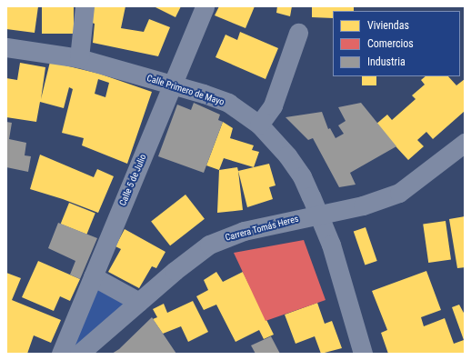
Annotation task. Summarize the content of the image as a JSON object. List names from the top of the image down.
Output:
{
  "streets": {
    "street": ["Calle Primero de Mayo", "Calle 5 de Julio", "Carrera Tomás Heres"]
  },
  "crossings": [
    ["Calle Primero de Mayo", "Calle 5 de Julio"],
    ["Calle Primero de Mayo", "Carrera Tomás Heres"]
  ],
  "legend": ["Viviendas", "Comercios", "Industria"]
}
